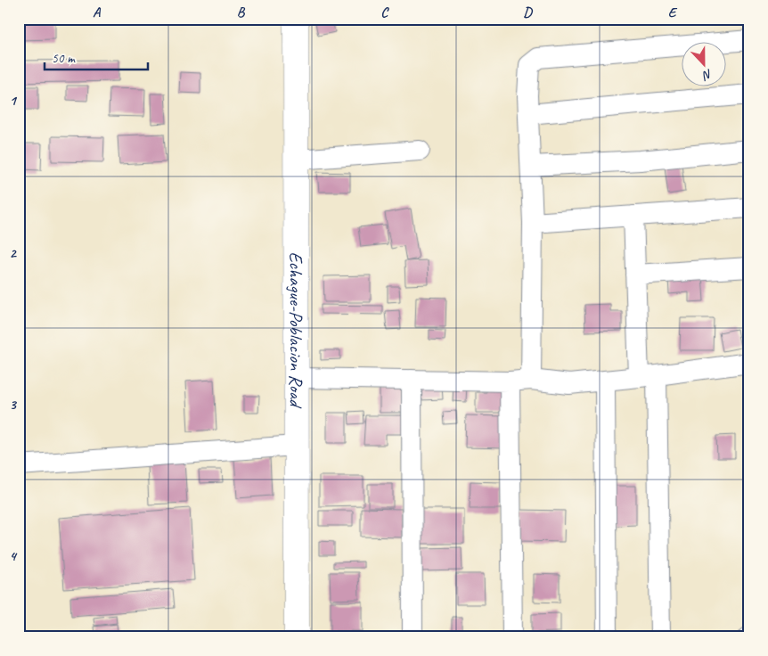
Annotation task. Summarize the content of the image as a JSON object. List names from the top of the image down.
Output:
{
  "streets": {
    "main road": ["Echague-Poblacion Road"]
  },
  "scale_bar": "50 m",
  "north": "bottom",
  "grid": {
    "columns": [
      "A",
      "B",
      "C",
      "D",
      "E"
    ],
    "rows": [
      "1",
      "2",
      "3",
      "4"
    ]
  }
}
